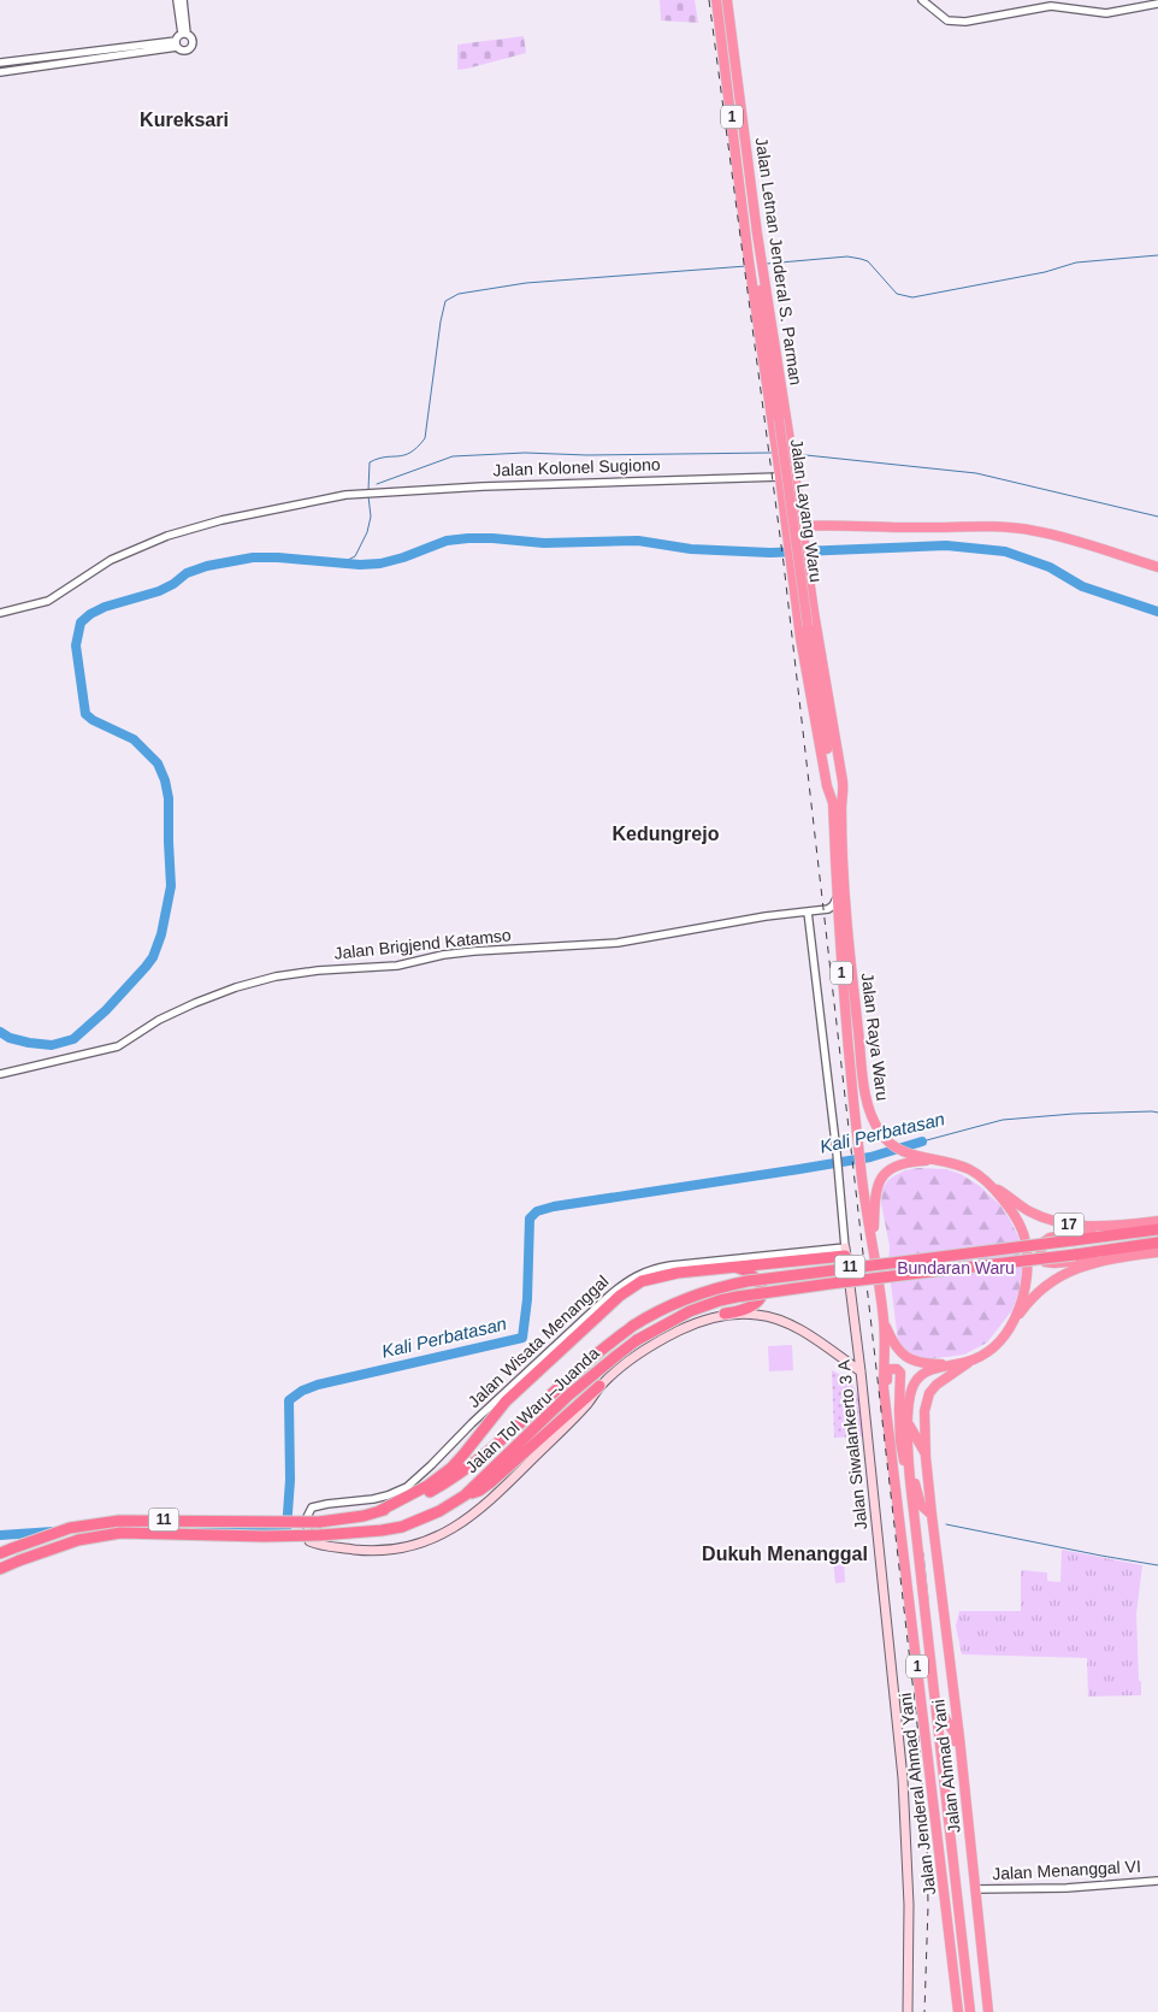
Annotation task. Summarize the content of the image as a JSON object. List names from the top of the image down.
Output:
{
  "streets": {
    "highway": [
      "1",
      "Jalan Letnan Jenderal S. Parman",
      "Jalan Layang Waru",
      "Jalan Raya Waru",
      "17",
      "11",
      "Jalan Tol Waru–Juanda",
      "Jalan Ahmad Yani",
      "Jalan Jenderal Ahmad Yani"
    ],
    "main road": ["Jalan Siwalankerto 3 A"],
    "street": [
      "Jalan Kolonel Sugiono",
      "Jalan Brigjend Katamso",
      "Jalan Wisata Menanggal",
      "Jalan Menanggal VI"
    ]
  },
  "crossings": [
    ["1", "Jalan Raya Waru"],
    ["1", "17"],
    ["1", "Jalan Ahmad Yani"],
    ["1", "Jalan Jenderal Ahmad Yani"],
    ["Jalan Letnan Jenderal S. Parman", "Jalan Kolonel Sugiono"],
    ["Jalan Letnan Jenderal S. Parman", "Jalan Layang Waru"],
    ["Jalan Letnan Jenderal S. Parman", "Jalan Raya Waru"],
    ["Jalan Layang Waru", "Jalan Raya Waru"],
    ["Jalan Brigjend Katamso", "Jalan Siwalankerto 3 A"],
    ["Jalan Raya Waru", "17"],
    ["Jalan Raya Waru", "Jalan Ahmad Yani"],
    ["Jalan Raya Waru", "Jalan Jenderal Ahmad Yani"],
    ["17", "Jalan Ahmad Yani"],
    ["17", "Jalan Jenderal Ahmad Yani"],
    ["Jalan Wisata Menanggal", "Jalan Siwalankerto 3 A"],
    ["Jalan Ahmad Yani", "Jalan Jenderal Ahmad Yani"],
    ["Jalan Ahmad Yani", "Jalan Menanggal VI"]
  ],
  "districts": ["Kureksari", "Kedungrejo", "Dukuh Menanggal"],
  "water": ["Kali Perbatasan"],
  "parks": ["Bundaran Waru"]
}
